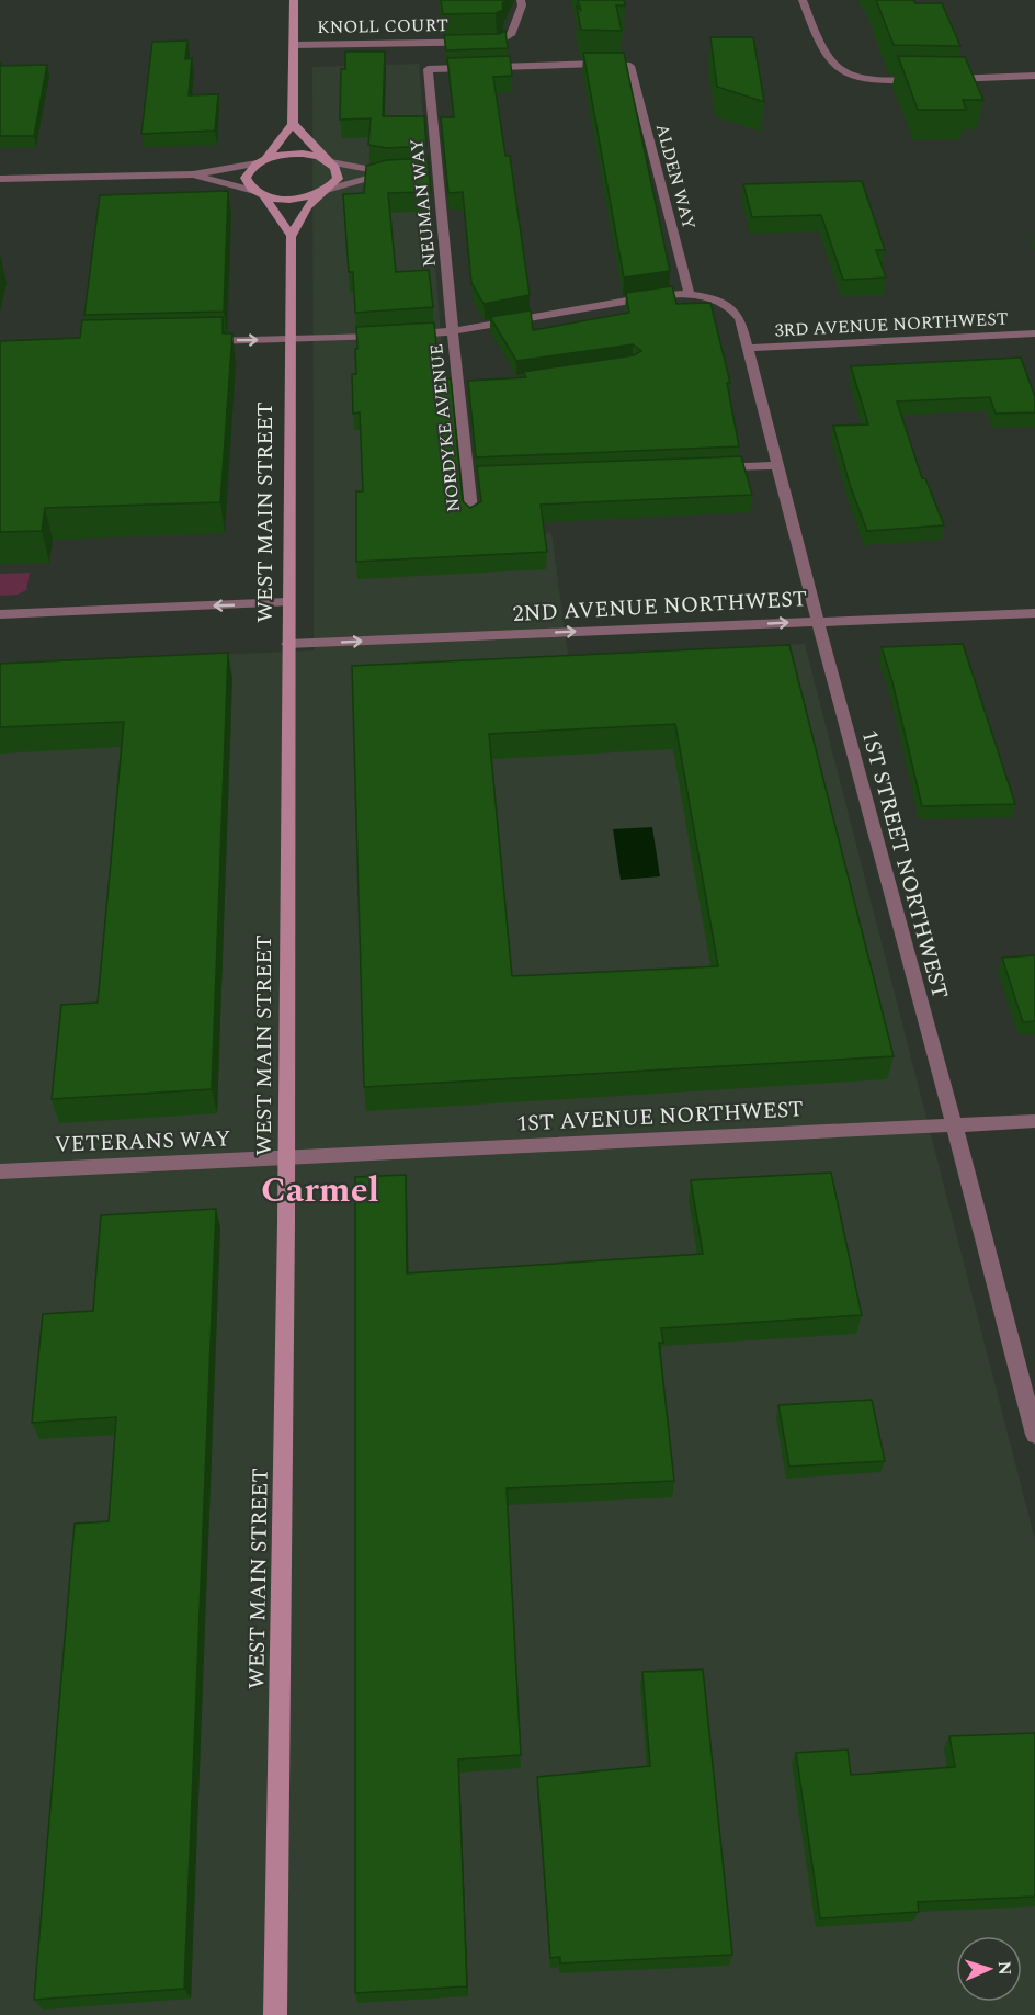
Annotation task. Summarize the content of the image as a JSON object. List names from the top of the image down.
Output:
{
  "streets": {
    "main road": ["WEST MAIN STREET"],
    "street": [
      "KNOLL COURT",
      "ALDEN WAY",
      "NEUMAN WAY",
      "3RD AVENUE NORTHWEST",
      "NORDYKE AVENUE",
      "2ND AVENUE NORTHWEST",
      "1ST STREET NORTHWEST",
      "1ST AVENUE NORTHWEST",
      "VETERANS WAY"
    ]
  },
  "crossings": [
    ["ALDEN WAY", "NEUMAN WAY"],
    ["ALDEN WAY", "1ST STREET NORTHWEST"],
    ["NEUMAN WAY", "NORDYKE AVENUE"],
    ["3RD AVENUE NORTHWEST", "1ST STREET NORTHWEST"],
    ["WEST MAIN STREET", "2ND AVENUE NORTHWEST"],
    ["WEST MAIN STREET", "1ST AVENUE NORTHWEST"],
    ["WEST MAIN STREET", "VETERANS WAY"],
    ["2ND AVENUE NORTHWEST", "1ST STREET NORTHWEST"],
    ["1ST STREET NORTHWEST", "1ST AVENUE NORTHWEST"],
    ["1ST AVENUE NORTHWEST", "VETERANS WAY"]
  ],
  "one_way": ["2ND AVENUE NORTHWEST"],
  "districts": ["Carmel"],
  "north": "right"
}
